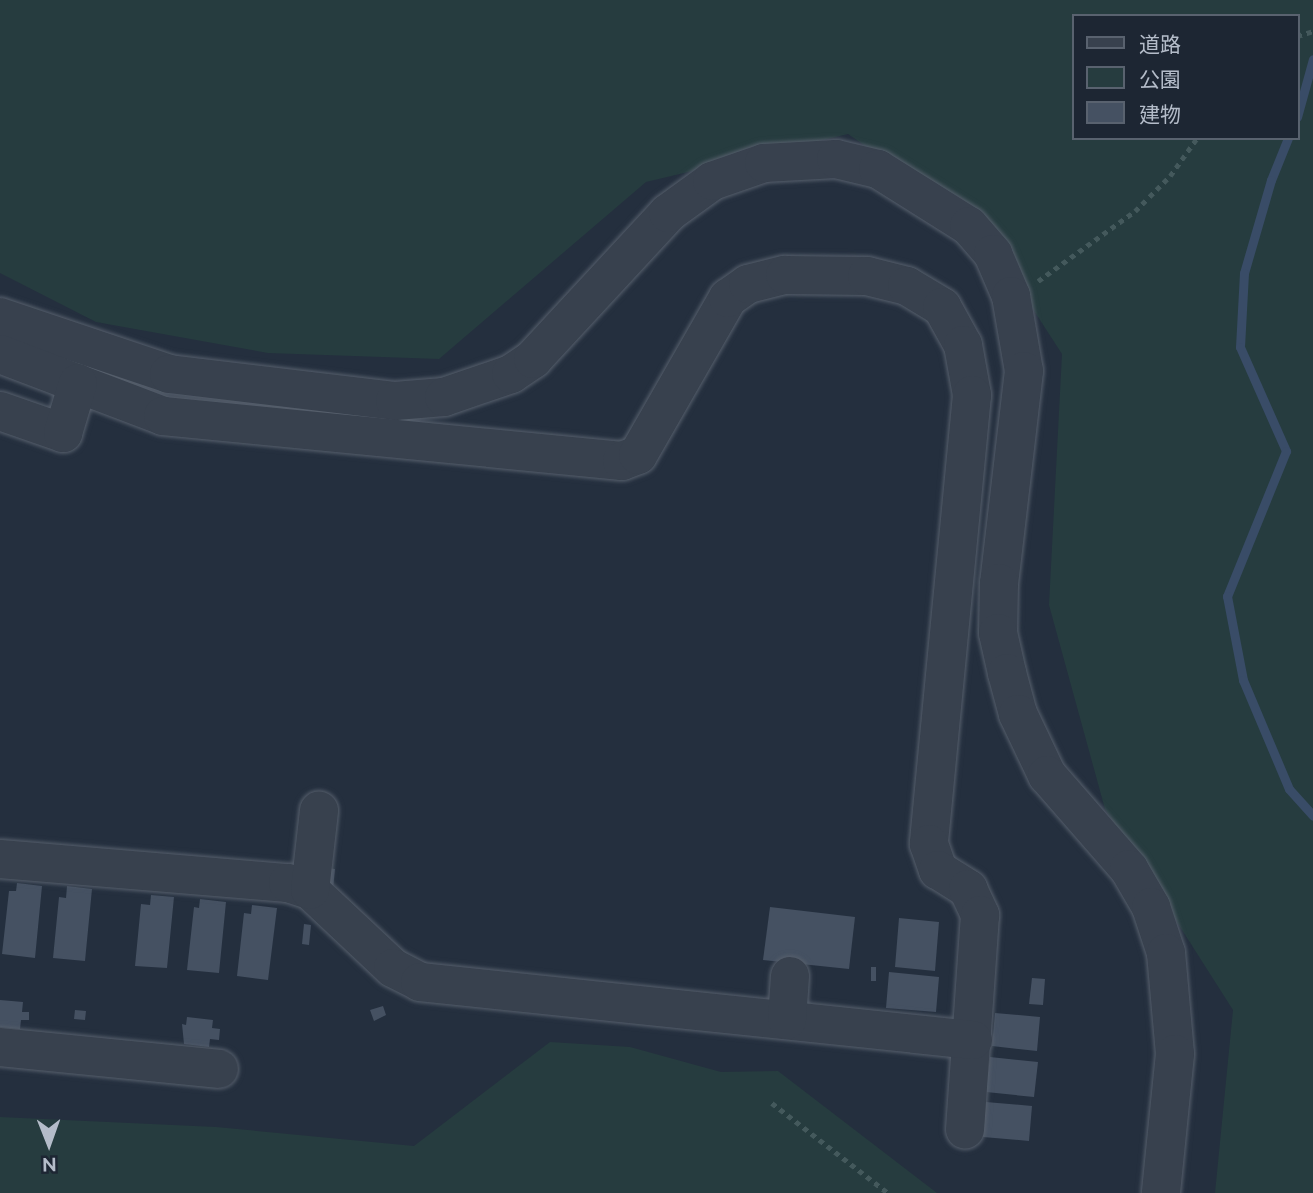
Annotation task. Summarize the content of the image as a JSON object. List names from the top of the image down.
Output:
{
  "legend": ["道路", "公園", "建物"],
  "north": "bottom"
}
